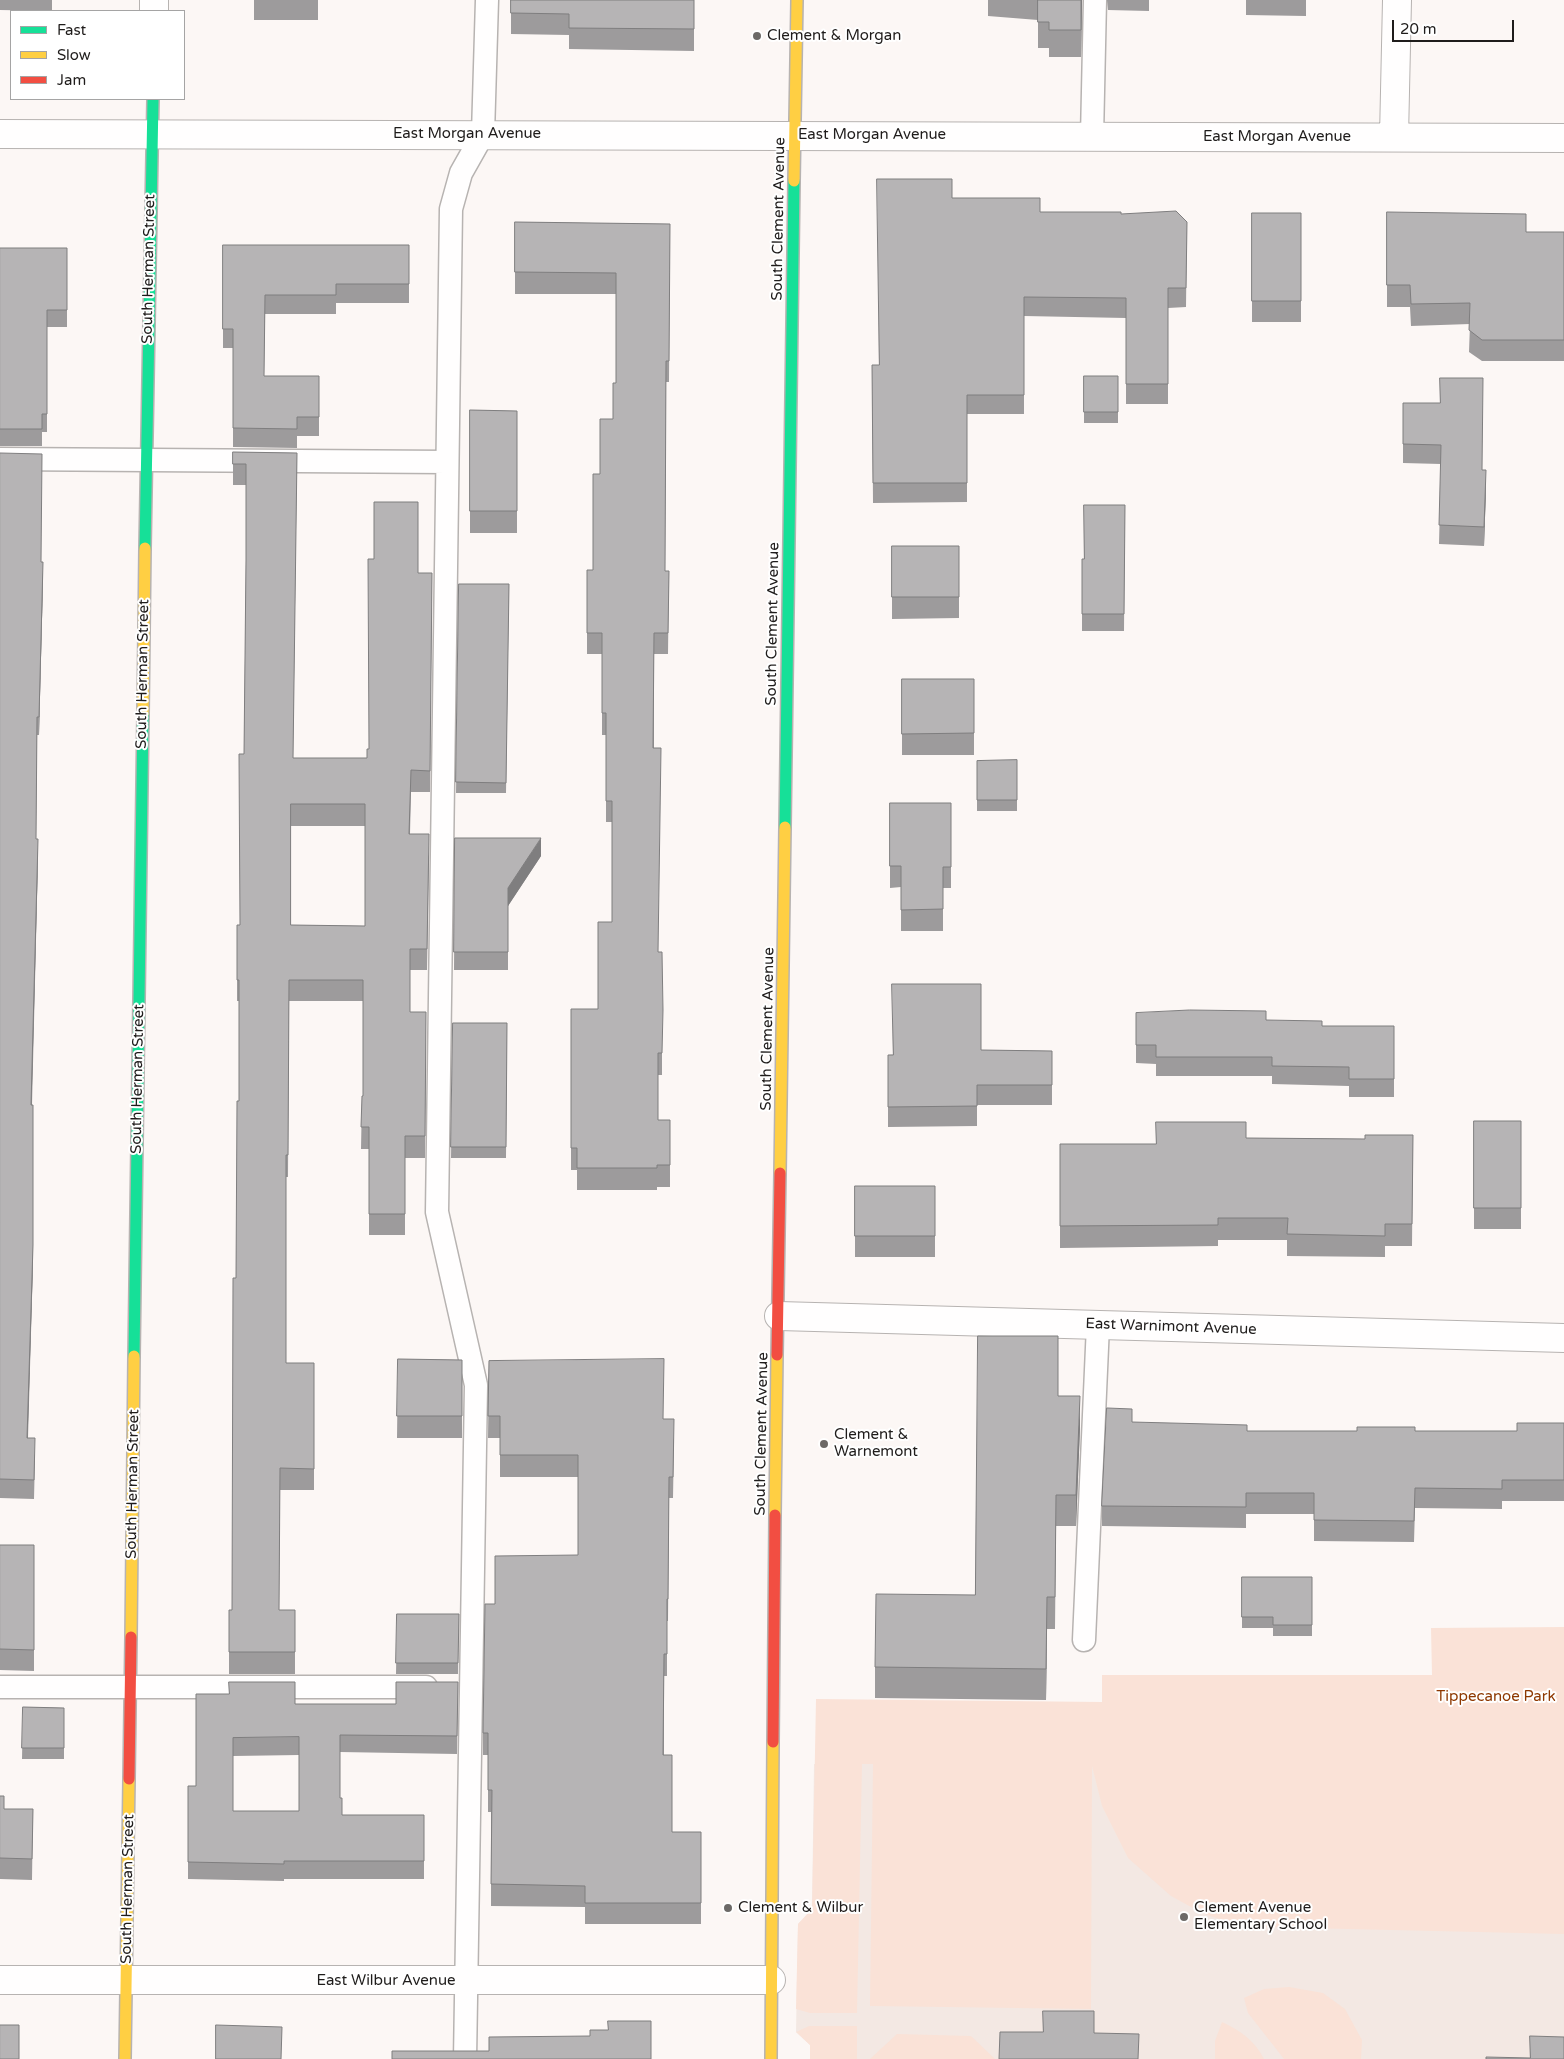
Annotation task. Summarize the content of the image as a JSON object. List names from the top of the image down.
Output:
{
  "streets": {
    "street": [
      "East Morgan Avenue",
      "South Clement Avenue",
      "South Herman Street",
      "East Warnimont Avenue",
      "East Wilbur Avenue"
    ]
  },
  "crossings": [
    ["East Morgan Avenue", "South Clement Avenue"],
    ["East Morgan Avenue", "South Herman Street"],
    ["South Clement Avenue", "East Warnimont Avenue"],
    ["South Clement Avenue", "East Wilbur Avenue"],
    ["South Herman Street", "East Wilbur Avenue"]
  ],
  "parks": ["Tippecanoe Park"],
  "places": [
    "Clement & Morgan",
    "Clement & Warnemont",
    "Clement & Wilbur",
    "Clement Avenue Elementary School"
  ],
  "legend": ["Fast", "Slow", "Jam"],
  "scale_bar": "20 m"
}
